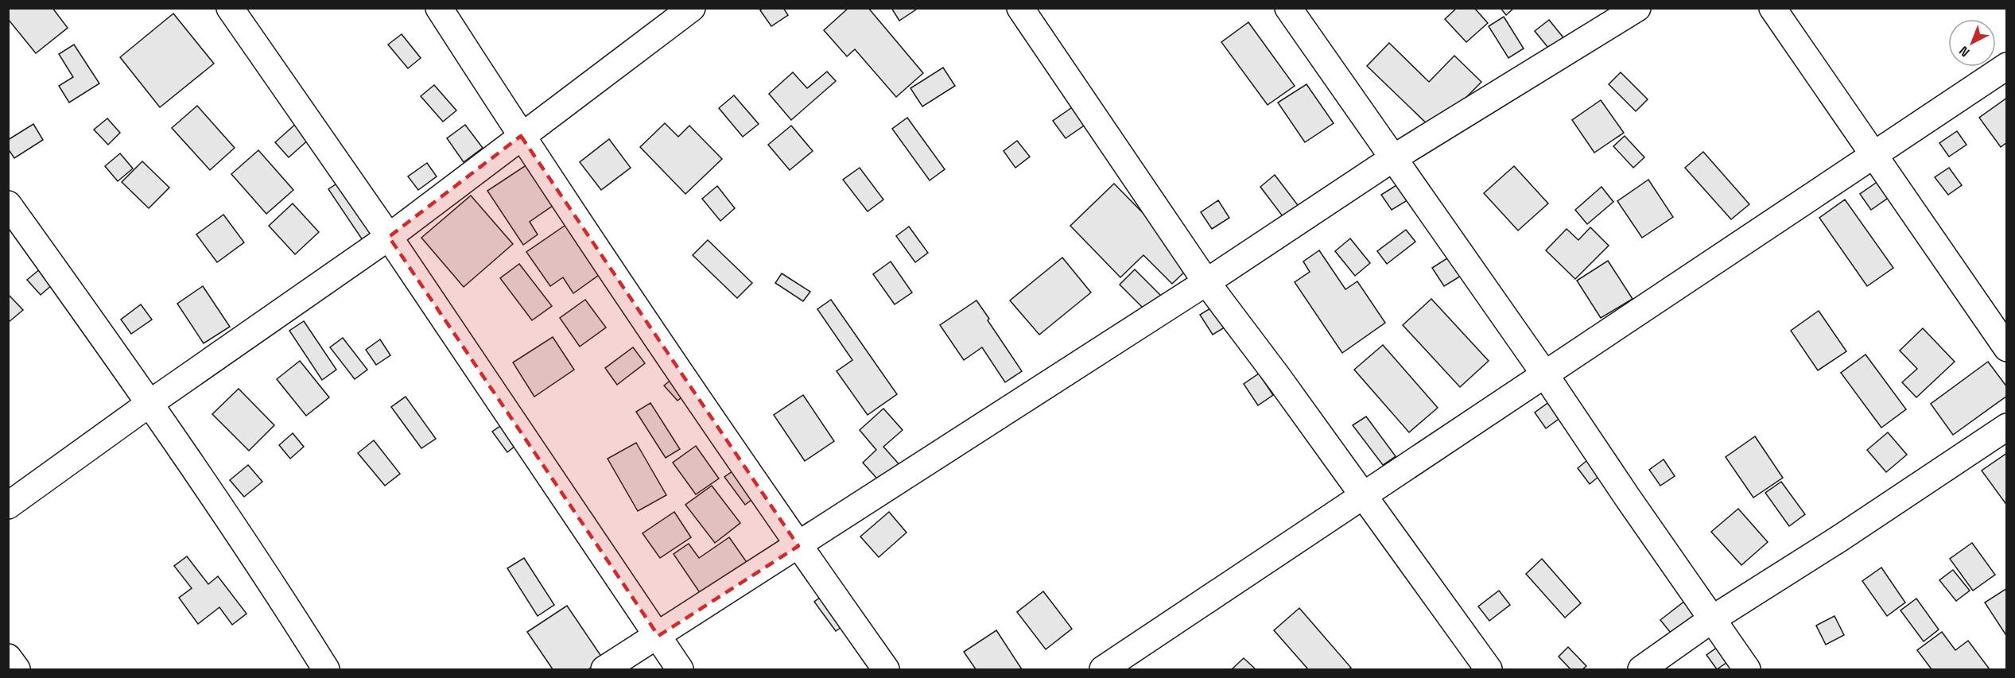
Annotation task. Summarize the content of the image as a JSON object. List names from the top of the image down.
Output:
{
  "north": "bottom left"
}
